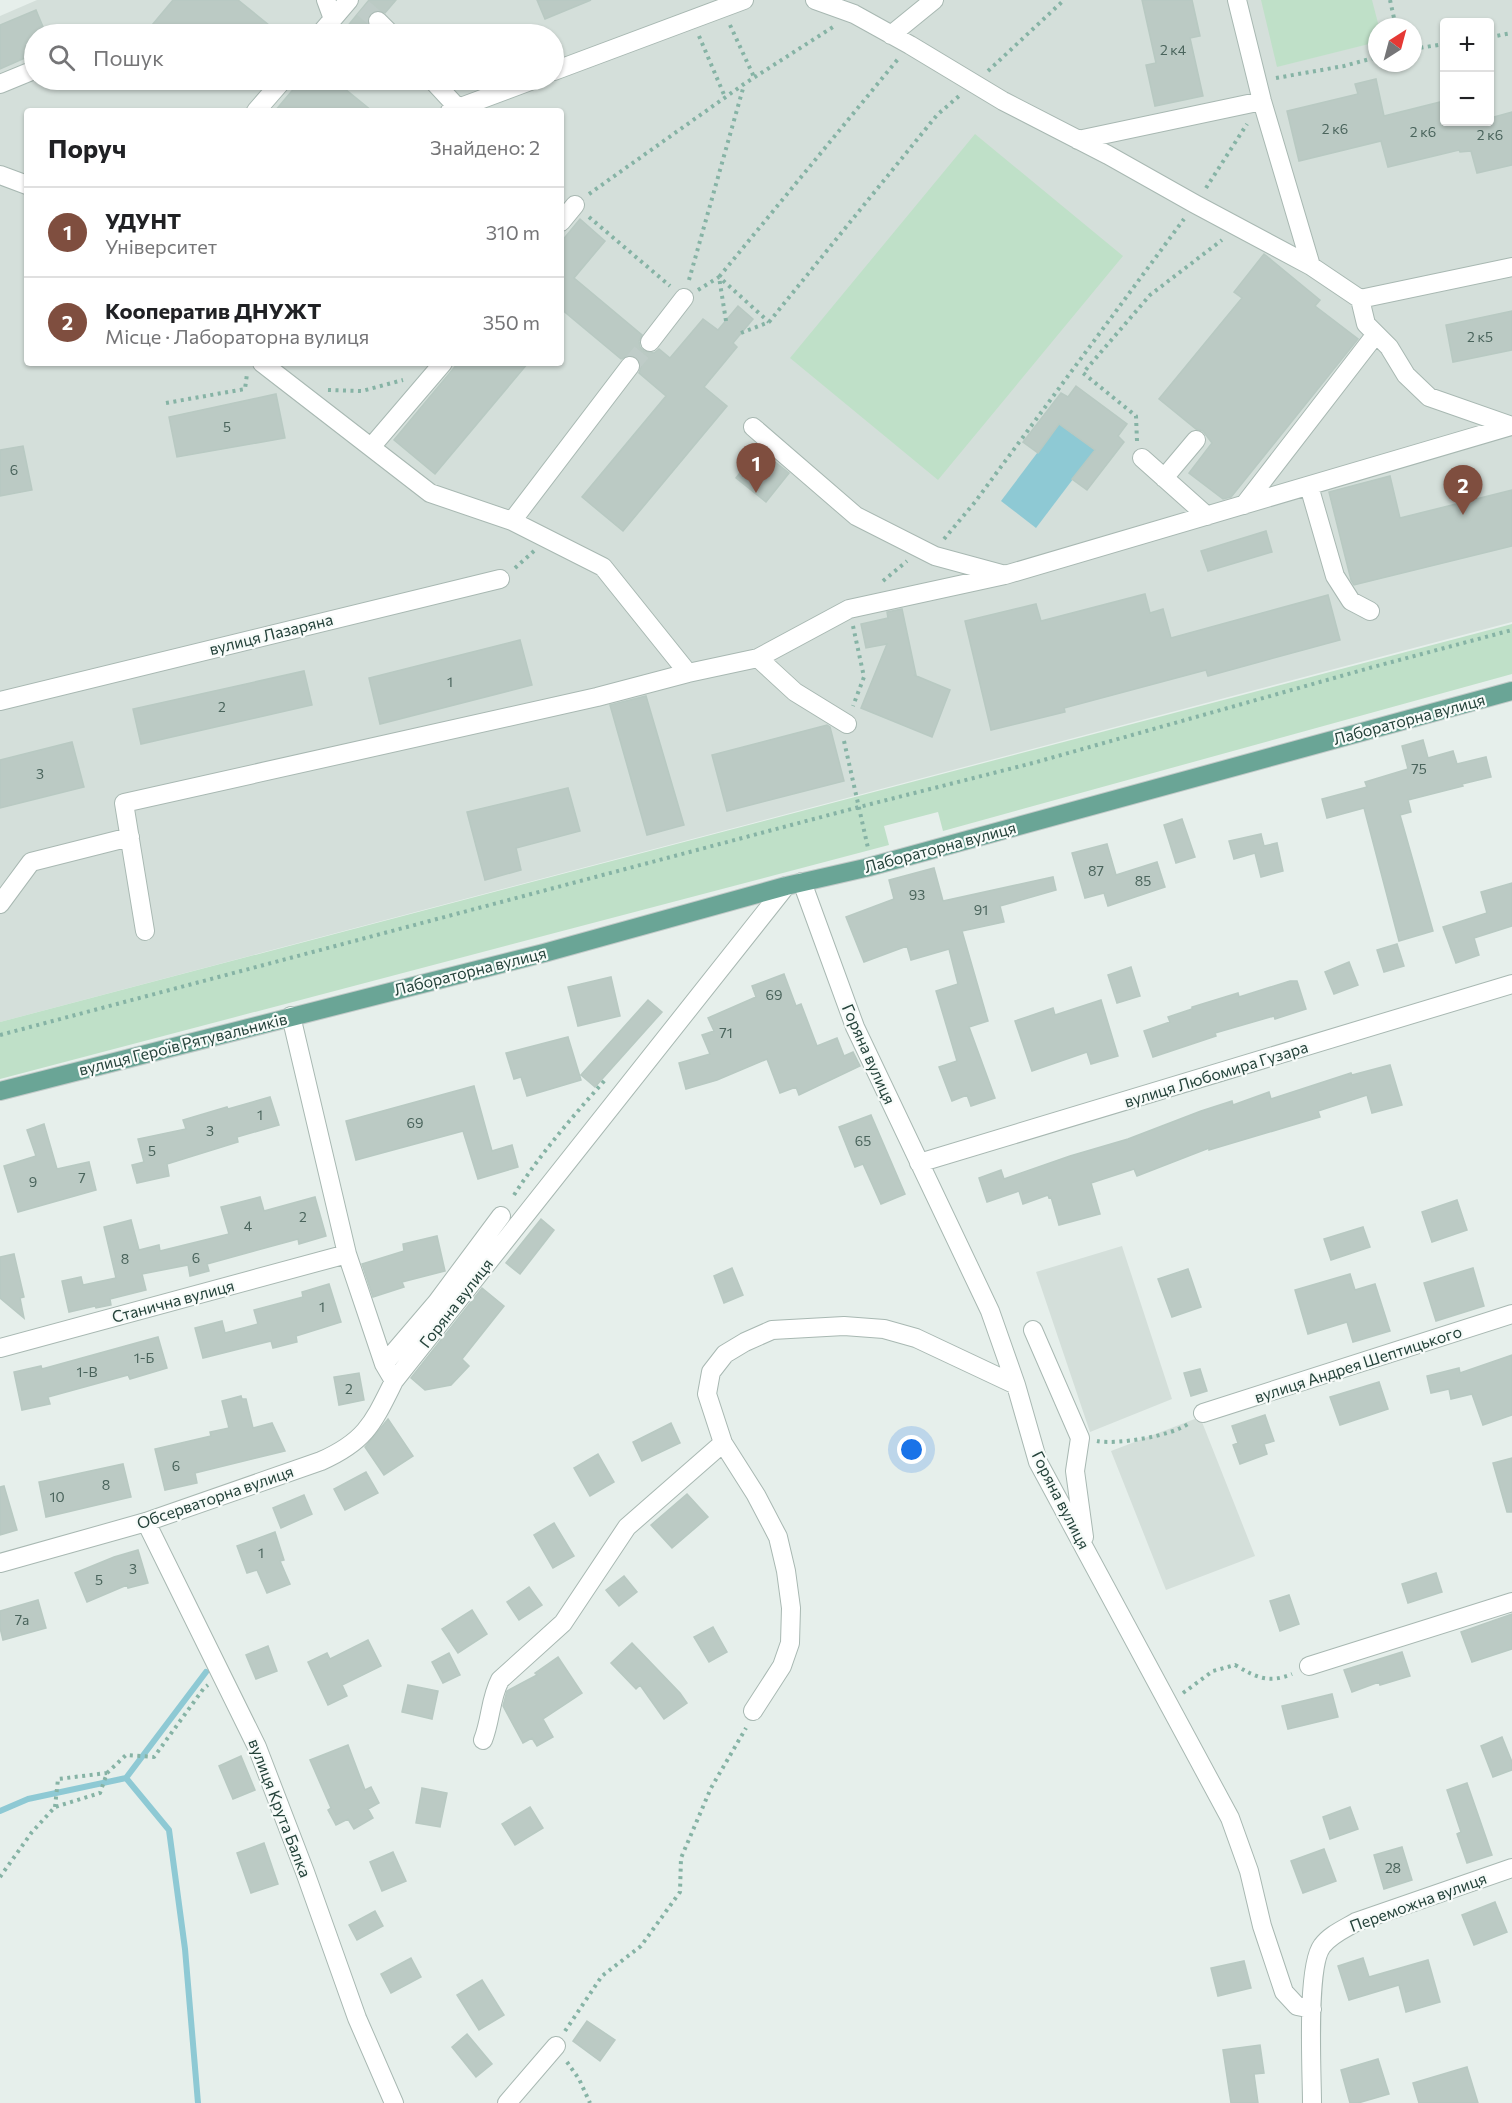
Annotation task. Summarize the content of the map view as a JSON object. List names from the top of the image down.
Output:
{
  "streets": {
    "main road": ["Лабораторна вулиця", "вулиця Героїв Рятувальників"],
    "street": [
      "вулиця Лазаряна",
      "Горяна вулиця",
      "вулиця Любомира Гузара",
      "Станична вулиця",
      "вулиця Андрея Шептицького",
      "Обсерваторна вулиця",
      "вулиця Крута Балка",
      "Переможна вулиця"
    ]
  },
  "crossings": [
    ["Лабораторна вулиця", "вулиця Героїв Рятувальників"],
    ["Лабораторна вулиця", "Горяна вулиця"],
    ["Горяна вулиця", "вулиця Любомира Гузара"],
    ["Горяна вулиця", "Обсерваторна вулиця"],
    ["Горяна вулиця", "Переможна вулиця"],
    ["Обсерваторна вулиця", "вулиця Крута Балка"]
  ],
  "house_numbers": [
    "2 к4",
    "2 к6",
    "2 к6",
    "2 к6",
    "2 к5",
    "5",
    "6",
    "1",
    "2",
    "75",
    "3",
    "87",
    "85",
    "93",
    "91",
    "69",
    "71",
    "1",
    "69",
    "3",
    "65",
    "5",
    "7",
    "9",
    "2",
    "4",
    "6",
    "8",
    "1",
    "1-Б",
    "1-В",
    "2",
    "6",
    "8",
    "10",
    "1",
    "3",
    "5",
    "7а",
    "28"
  ],
  "north": "top right",
  "page": {
    "map_buttons": ["+", "−"],
    "search": "Пошук",
    "heading": ["Поруч", "Знайдено: 2"],
    "list": [
      {
        "mark": "1",
        "name": "УДУНТ",
        "note": "Університет",
        "value": "310 m"
      },
      {
        "mark": "2",
        "name": "Кооператив ДНУЖТ",
        "note": "Місце · Лабораторна вулиця",
        "value": "350 m"
      }
    ],
    "pins": ["1", "2"]
  }
}
